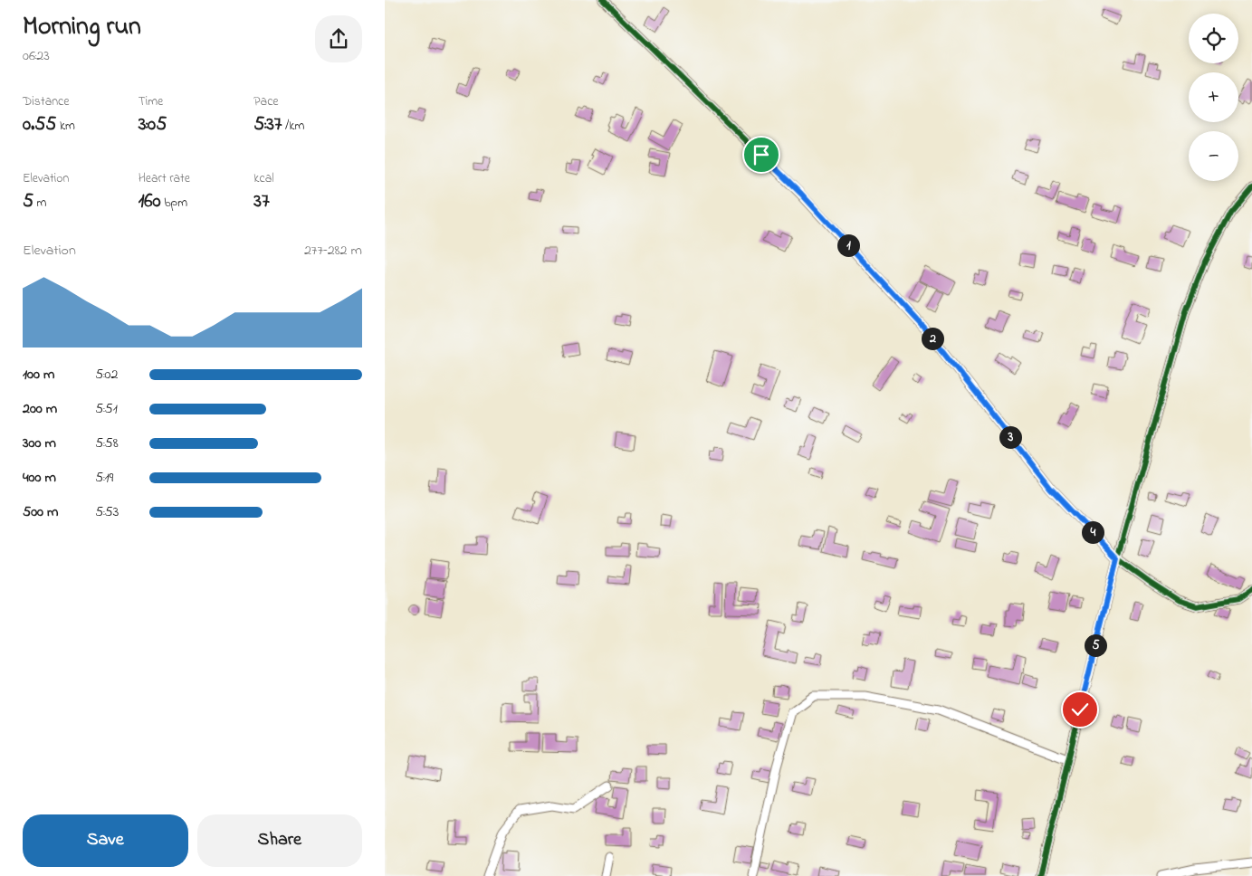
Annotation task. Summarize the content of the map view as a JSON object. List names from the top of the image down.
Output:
{
  "page": {
    "heading": ["Morning run", "06:23"],
    "map_buttons": ["+", "−"],
    "stats": [
      ["Distance", "0.55 km"],
      ["Time", "3:05"],
      ["Pace", "5:37 /km"],
      ["Elevation", "5 m"],
      ["Heart rate", "160 bpm"],
      ["kcal", "37"]
    ],
    "chart": ["Elevation", "277–282 m"],
    "pins": [
      "1",
      "2",
      "3",
      "4",
      "5"
    ],
    "list": [
      {
        "name": "100 m",
        "note": "5:02"
      },
      {
        "name": "200 m",
        "note": "5:51"
      },
      {
        "name": "300 m",
        "note": "5:58"
      },
      {
        "name": "400 m",
        "note": "5:19"
      },
      {
        "name": "500 m",
        "note": "5:53"
      }
    ],
    "buttons": ["Save", "Share"]
  }
}
